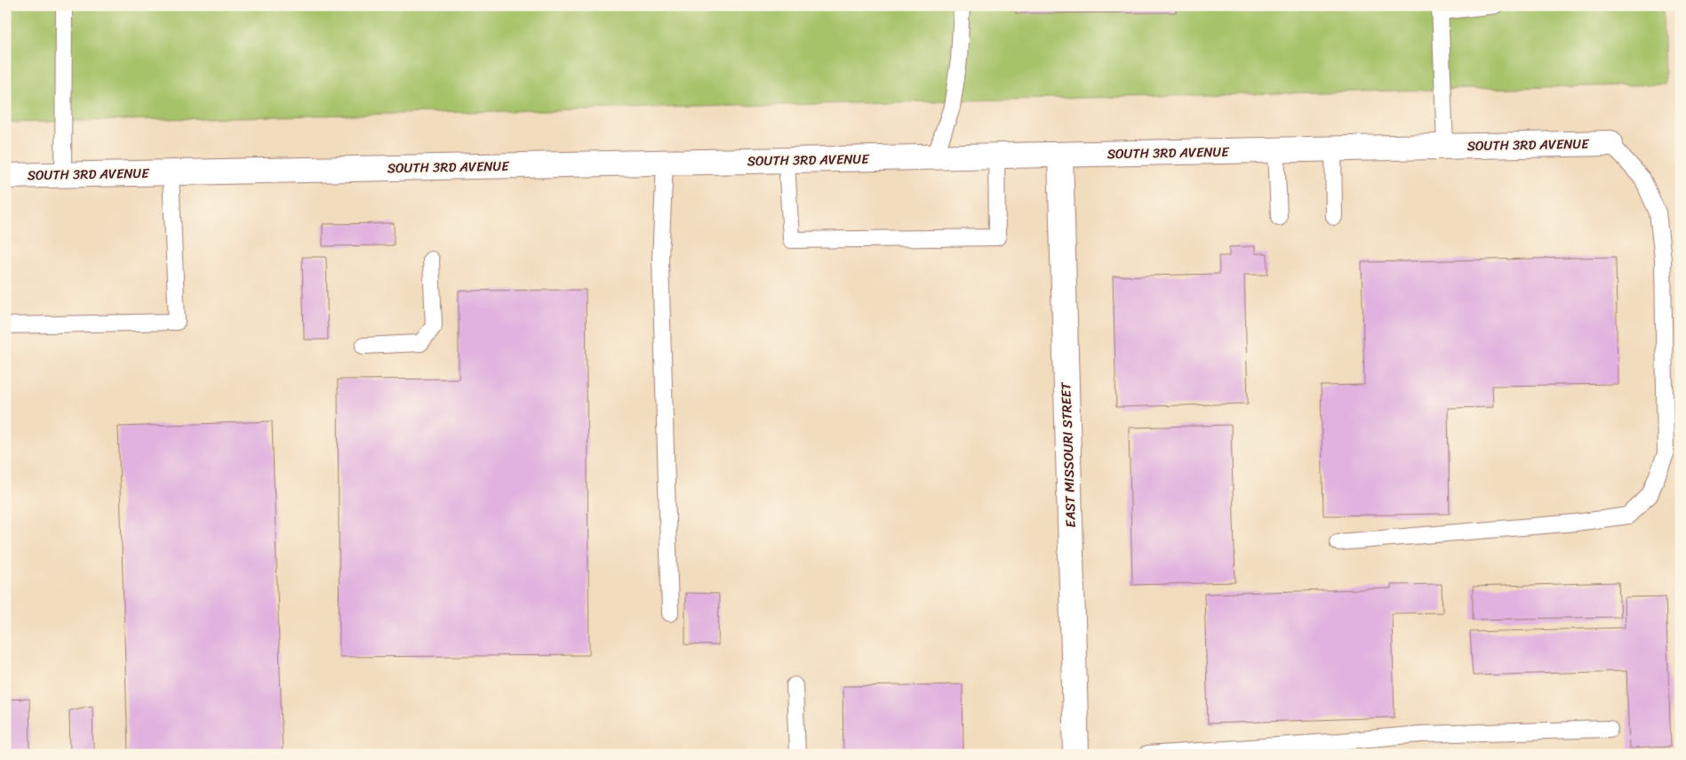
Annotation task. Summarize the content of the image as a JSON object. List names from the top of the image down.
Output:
{
  "streets": {
    "street": ["SOUTH 3RD AVENUE", "EAST MISSOURI STREET"]
  },
  "crossings": [
    ["SOUTH 3RD AVENUE", "EAST MISSOURI STREET"]
  ]
}
